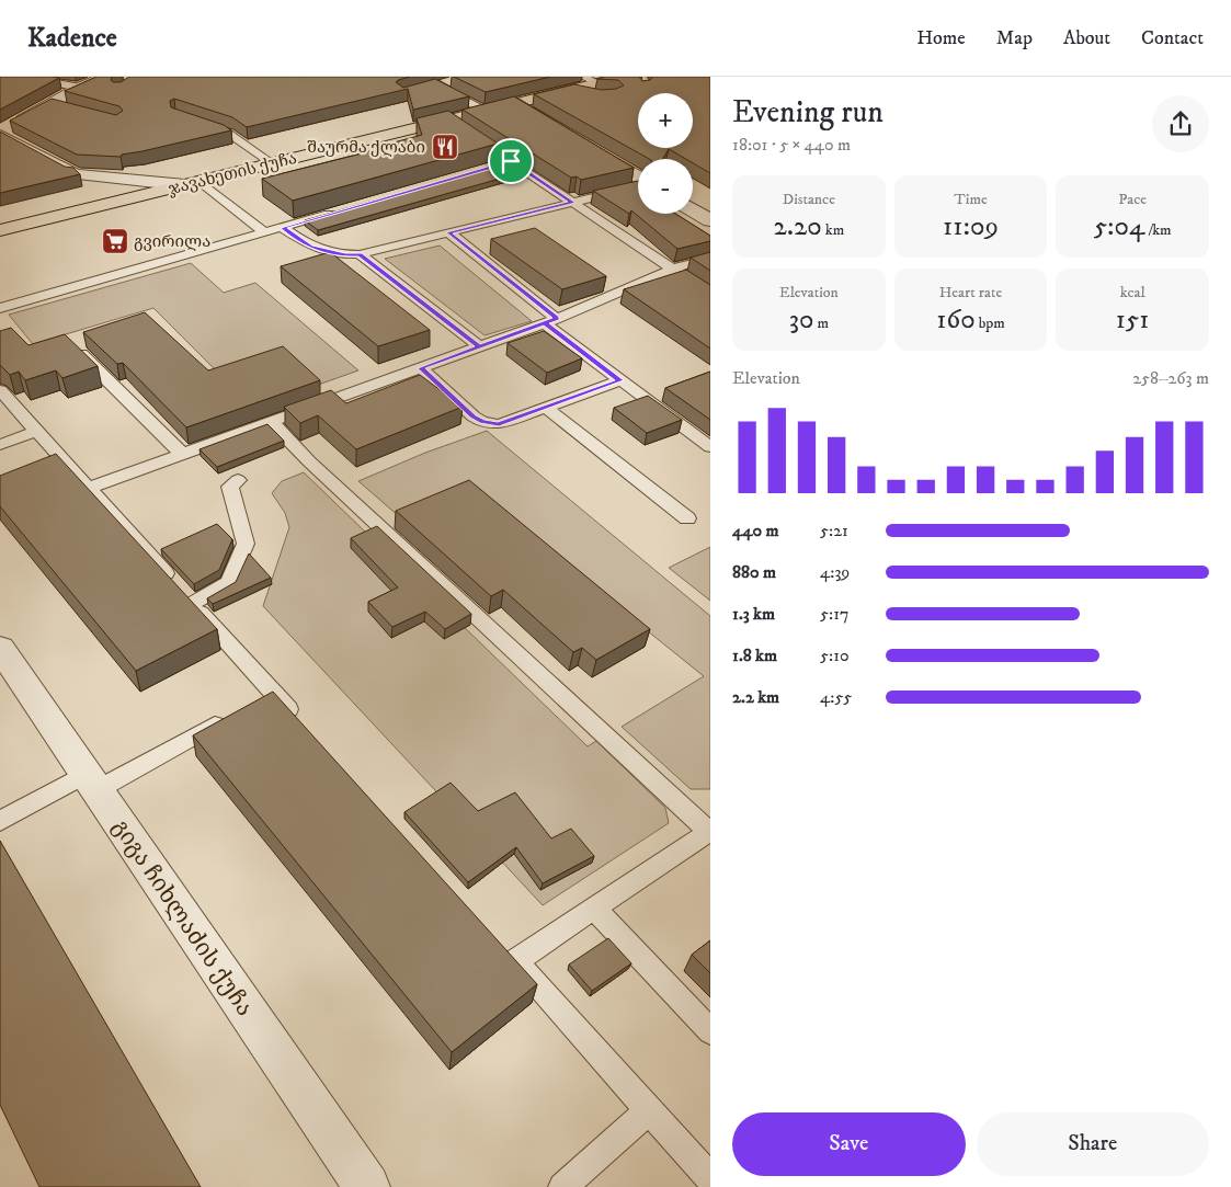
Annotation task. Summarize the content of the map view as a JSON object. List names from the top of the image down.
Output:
{
  "streets": {
    "main road": ["ჯავახეთის ქუჩა"],
    "street": ["გიგა ჩიხლაძის ქუჩა"]
  },
  "places": {
    "restaurant": ["შაურმა ქლაბი"],
    "supermarket": ["გვირილა"]
  },
  "page": {
    "header": "Kadence",
    "nav": [
      "Home",
      "Map",
      "About",
      "Contact"
    ],
    "heading": ["Evening run", "18:01 · 5 × 440 m"],
    "map_buttons": ["+", "−"],
    "stats": [
      ["Distance", "2.20 km"],
      ["Time", "11:09"],
      ["Pace", "5:04 /km"],
      ["Elevation", "30 m"],
      ["Heart rate", "160 bpm"],
      ["kcal", "151"]
    ],
    "chart": ["Elevation", "258–263 m"],
    "list": [
      {
        "name": "440 m",
        "note": "5:21"
      },
      {
        "name": "880 m",
        "note": "4:39"
      },
      {
        "name": "1.3 km",
        "note": "5:17"
      },
      {
        "name": "1.8 km",
        "note": "5:10"
      },
      {
        "name": "2.2 km",
        "note": "4:55"
      }
    ],
    "buttons": ["Save", "Share"]
  }
}
